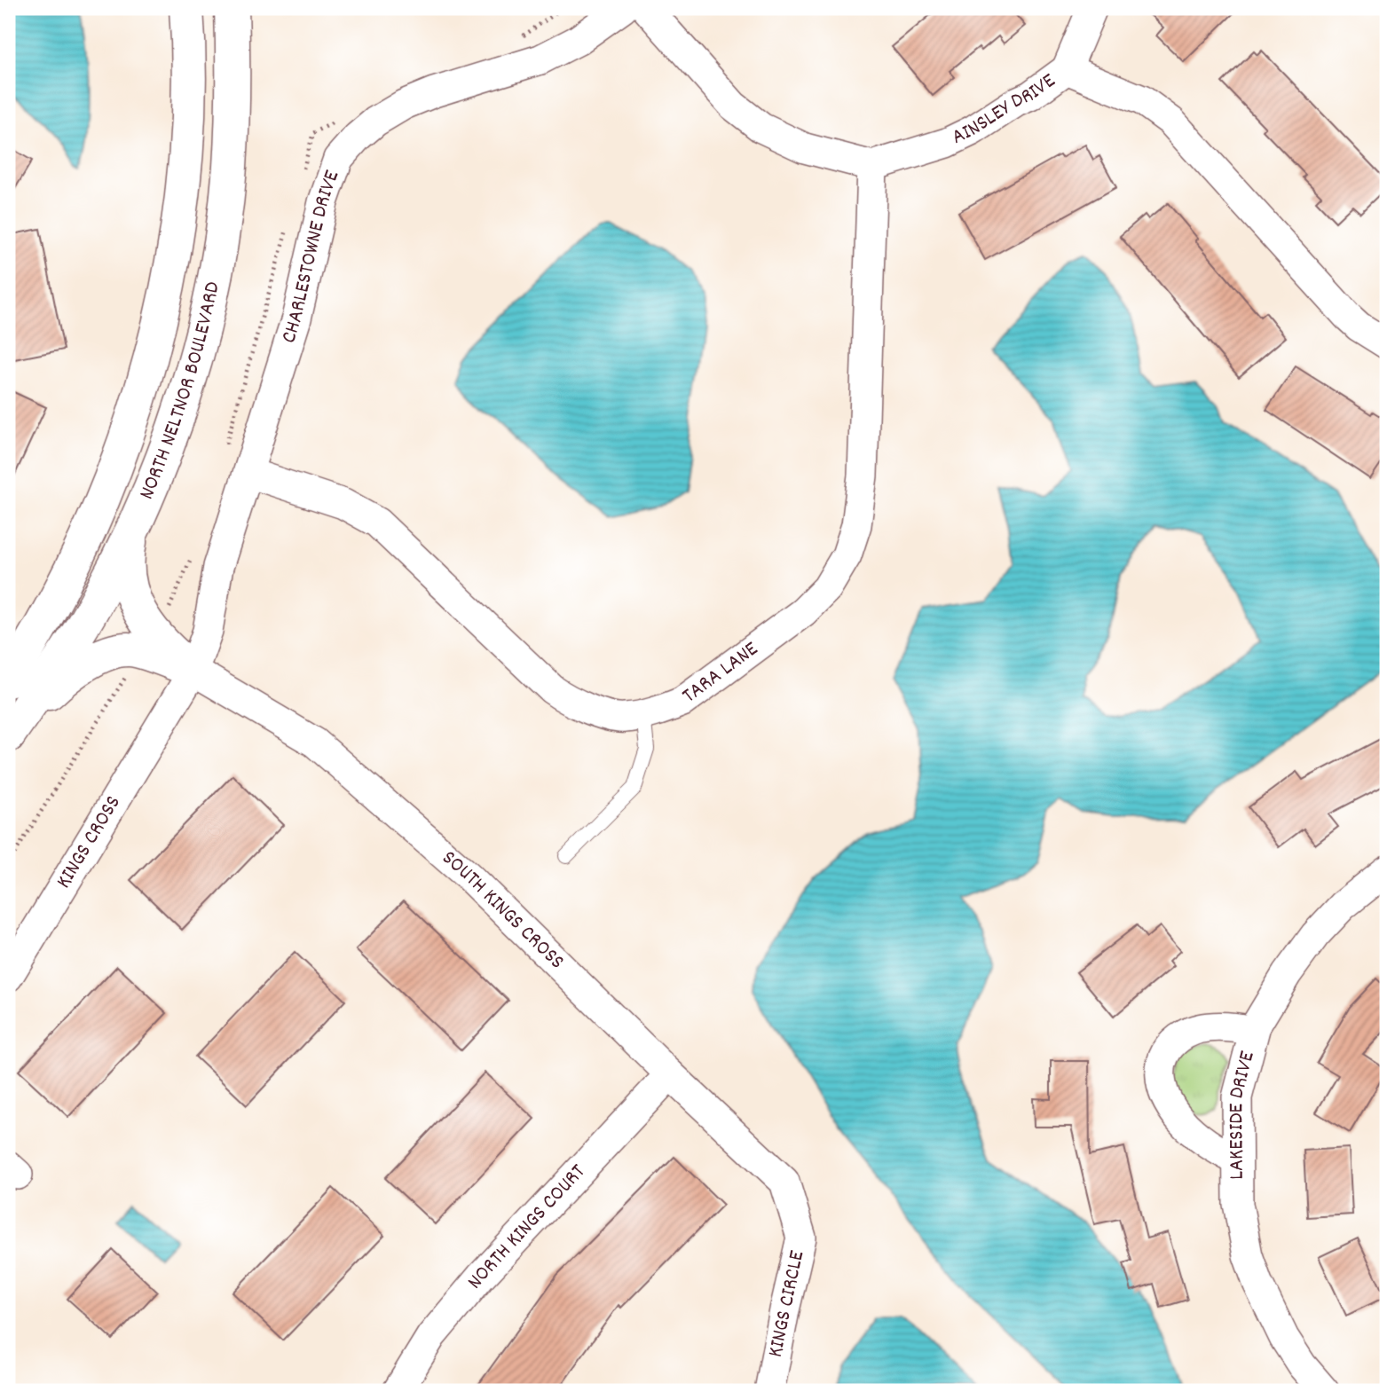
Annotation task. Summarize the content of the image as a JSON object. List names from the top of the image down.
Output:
{
  "streets": {
    "main road": ["NORTH NELTNOR BOULEVARD"],
    "street": [
      "AINSLEY DRIVE",
      "CHARLESTOWNE DRIVE",
      "TARA LANE",
      "KINGS CROSS",
      "SOUTH KINGS CROSS",
      "LAKESIDE DRIVE",
      "NORTH KINGS COURT",
      "KINGS CIRCLE"
    ]
  },
  "crossings": [
    ["AINSLEY DRIVE", "TARA LANE"],
    ["CHARLESTOWNE DRIVE", "TARA LANE"],
    ["CHARLESTOWNE DRIVE", "KINGS CROSS"],
    ["CHARLESTOWNE DRIVE", "SOUTH KINGS CROSS"],
    ["KINGS CROSS", "SOUTH KINGS CROSS"],
    ["SOUTH KINGS CROSS", "NORTH KINGS COURT"],
    ["SOUTH KINGS CROSS", "KINGS CIRCLE"]
  ]
}
